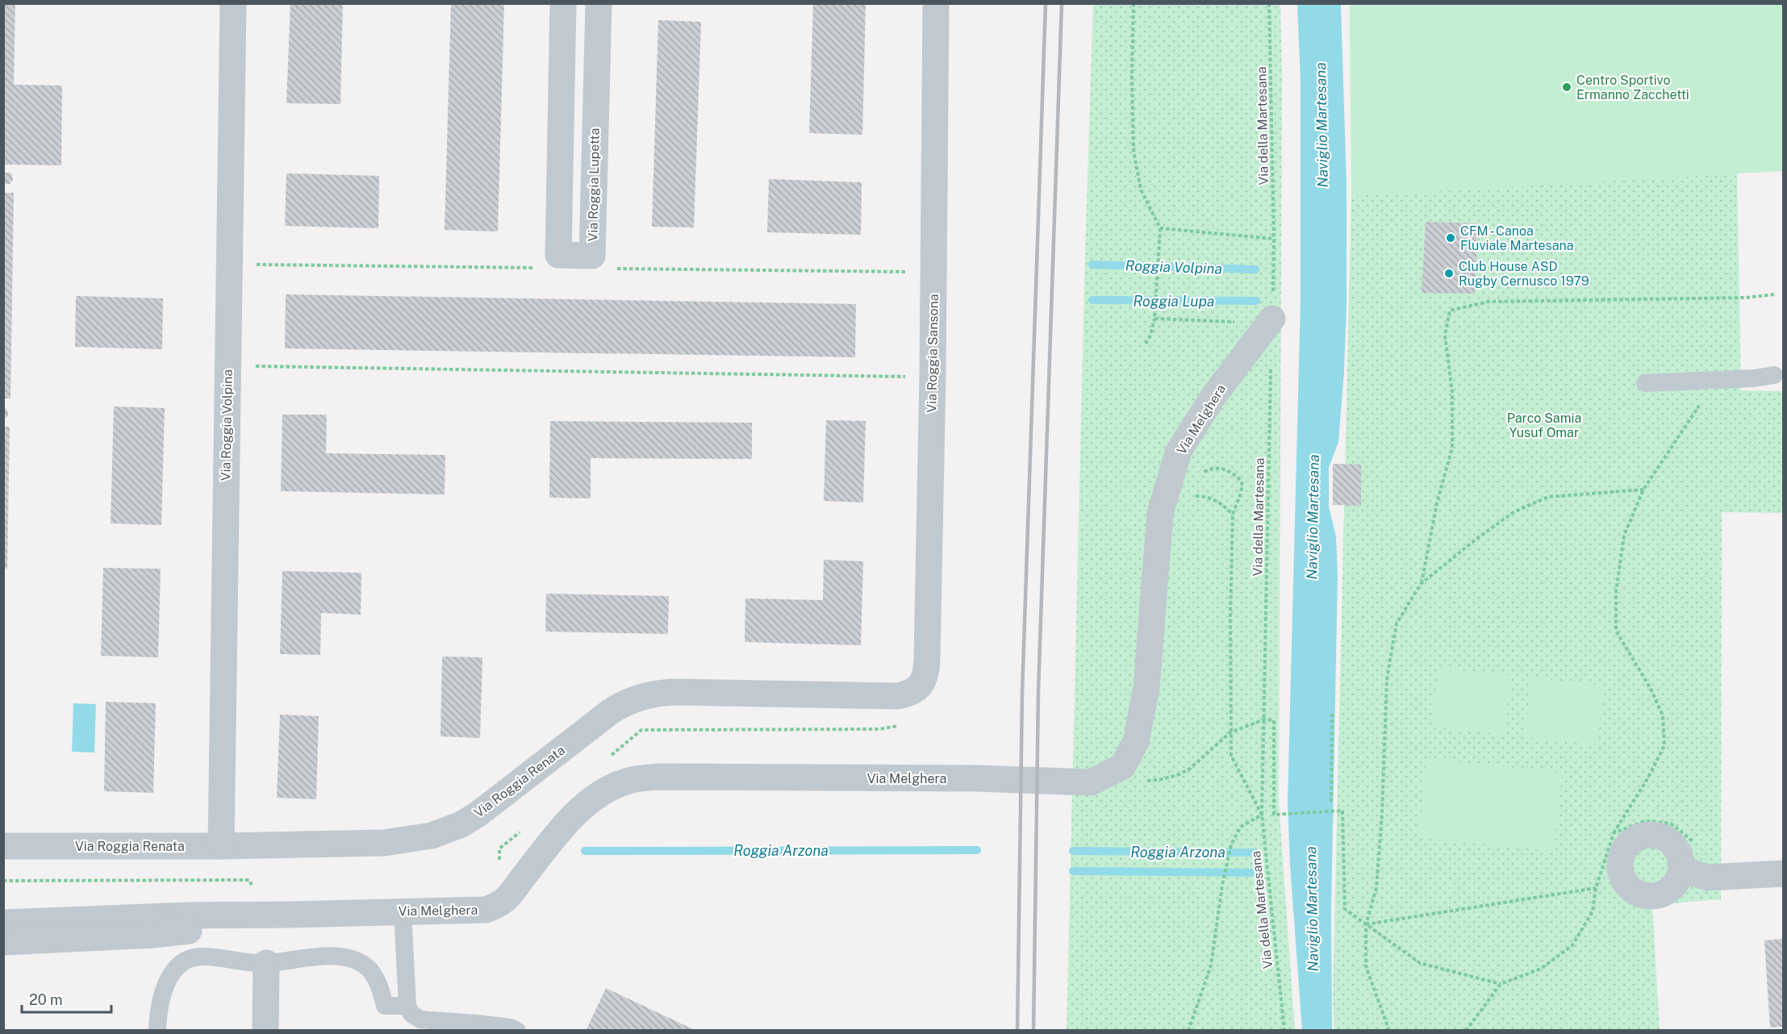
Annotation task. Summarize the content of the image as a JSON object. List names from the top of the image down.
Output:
{
  "streets": {
    "street": [
      "Via Roggia Lupetta",
      "Via Roggia Sansona",
      "Via Melghera",
      "Via Roggia Volpina",
      "Via Roggia Renata"
    ],
    "path": ["Via della Martesana"]
  },
  "crossings": [
    ["Via della Martesana", "Via Melghera"],
    ["Via Roggia Sansona", "Via Roggia Renata"],
    ["Via Roggia Volpina", "Via Roggia Renata"]
  ],
  "water": [
    "Naviglio Martesana",
    "Roggia Volpina",
    "Roggia Lupa",
    "Roggia Arzona"
  ],
  "parks": ["Parco Samia Yusuf Omar"],
  "places": ["Centro Sportivo Ermanno Zacchetti", "CFM - Canoa Fluviale Martesana", "Club House ASD Rugby Cernusco 1979"],
  "scale_bar": "20 m"
}
